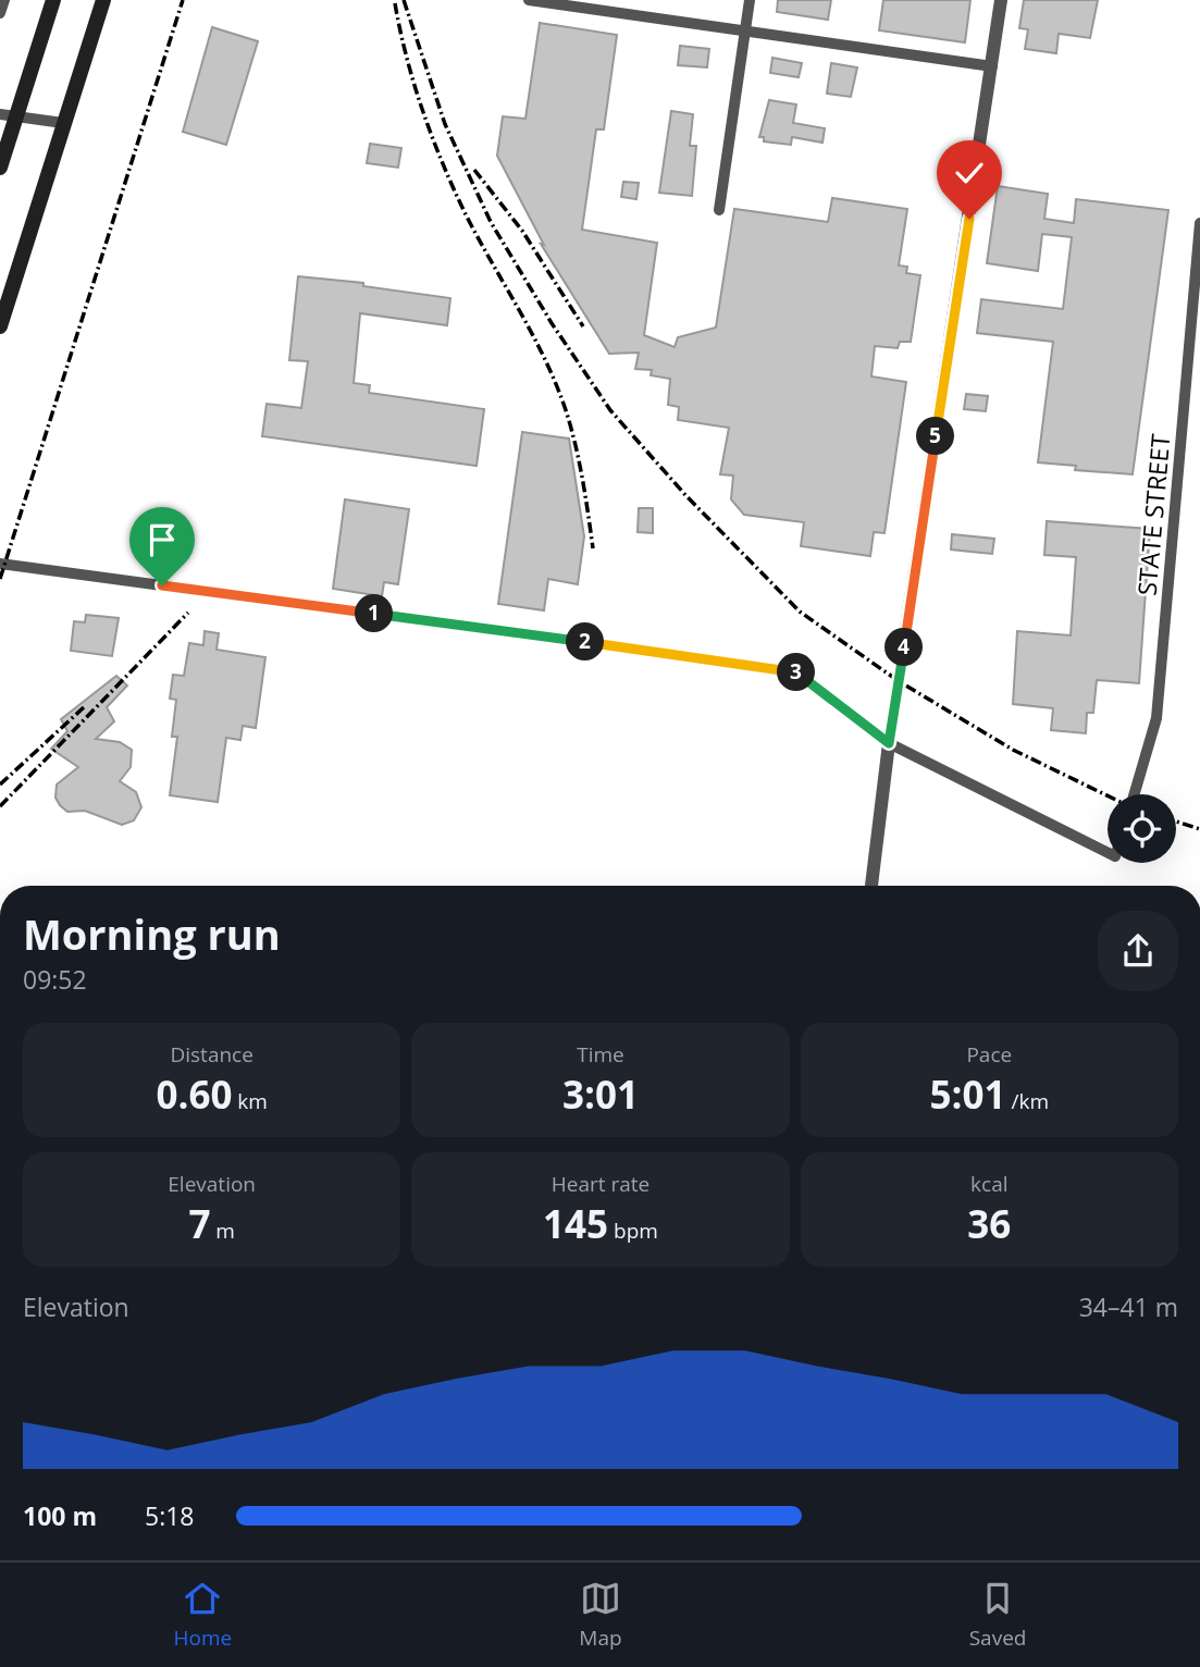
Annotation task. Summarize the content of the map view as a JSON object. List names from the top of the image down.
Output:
{
  "streets": {
    "street": ["STATE STREET"]
  },
  "page": {
    "pins": [
      "5",
      "1",
      "2",
      "4",
      "3"
    ],
    "heading": ["Morning run", "09:52"],
    "stats": [
      ["Distance", "0.60 km"],
      ["Time", "3:01"],
      ["Pace", "5:01 /km"],
      ["Elevation", "7 m"],
      ["Heart rate", "145 bpm"],
      ["kcal", "36"]
    ],
    "chart": ["Elevation", "34–41 m"],
    "list": [
      {
        "name": "100 m",
        "note": "5:18"
      }
    ],
    "tabs": ["Home", "Map", "Saved"]
  }
}
